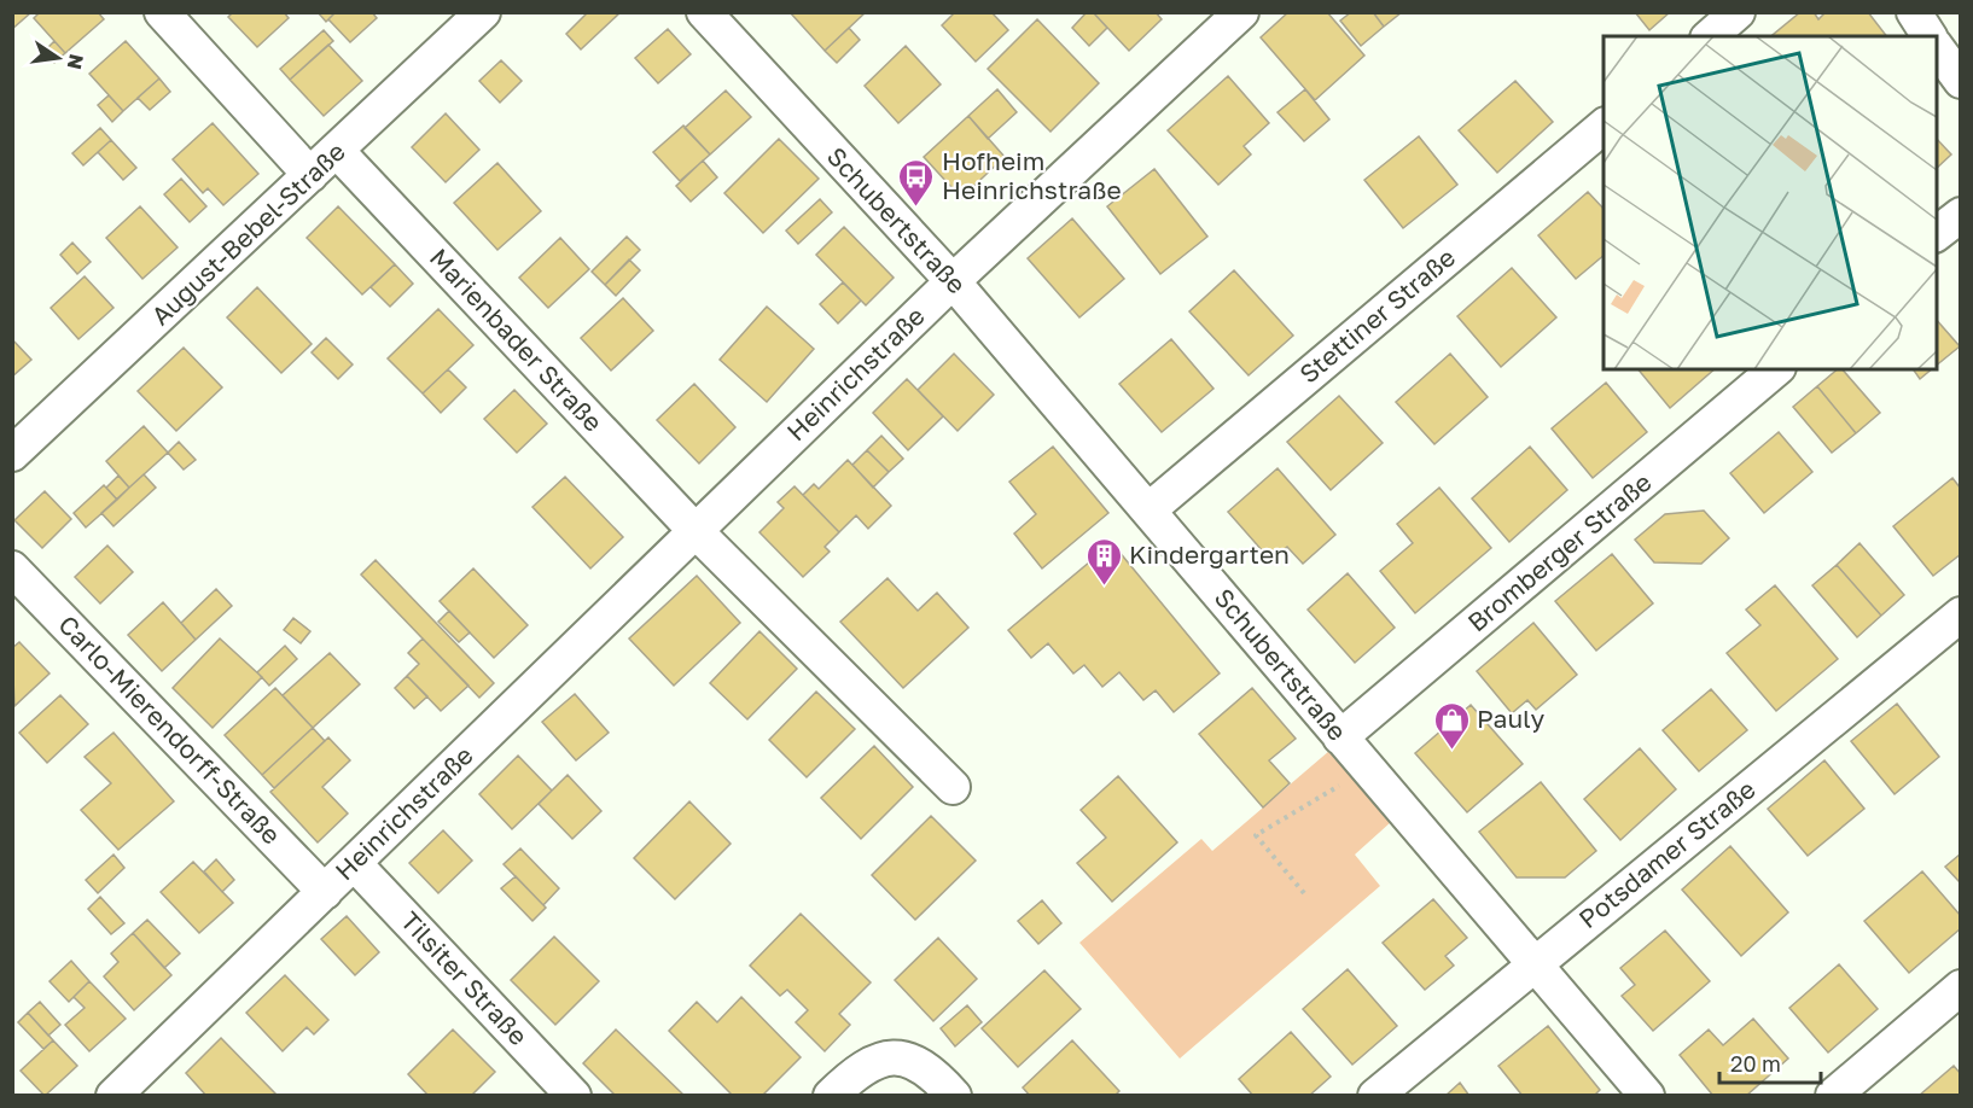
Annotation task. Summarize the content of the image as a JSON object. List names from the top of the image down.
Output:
{
  "streets": {
    "street": [
      "Schubertstraße",
      "August-Bebel-Straße",
      "Stettiner Straße",
      "Marienbader Straße",
      "Heinrichstraße",
      "Bromberger Straße",
      "Carlo-Mierendorff-Straße",
      "Potsdamer Straße",
      "Tilsiter Straße"
    ]
  },
  "crossings": [
    ["Schubertstraße", "Stettiner Straße"],
    ["Schubertstraße", "Heinrichstraße"],
    ["Schubertstraße", "Bromberger Straße"],
    ["Schubertstraße", "Potsdamer Straße"],
    ["August-Bebel-Straße", "Marienbader Straße"],
    ["Marienbader Straße", "Heinrichstraße"],
    ["Heinrichstraße", "Carlo-Mierendorff-Straße"],
    ["Heinrichstraße", "Tilsiter Straße"]
  ],
  "places": {
    "bus stop": ["Hofheim Heinrichstraße"],
    "building": ["Kindergarten"],
    "shop": ["Pauly"]
  },
  "scale_bar": "20 m",
  "north": "right"
}
